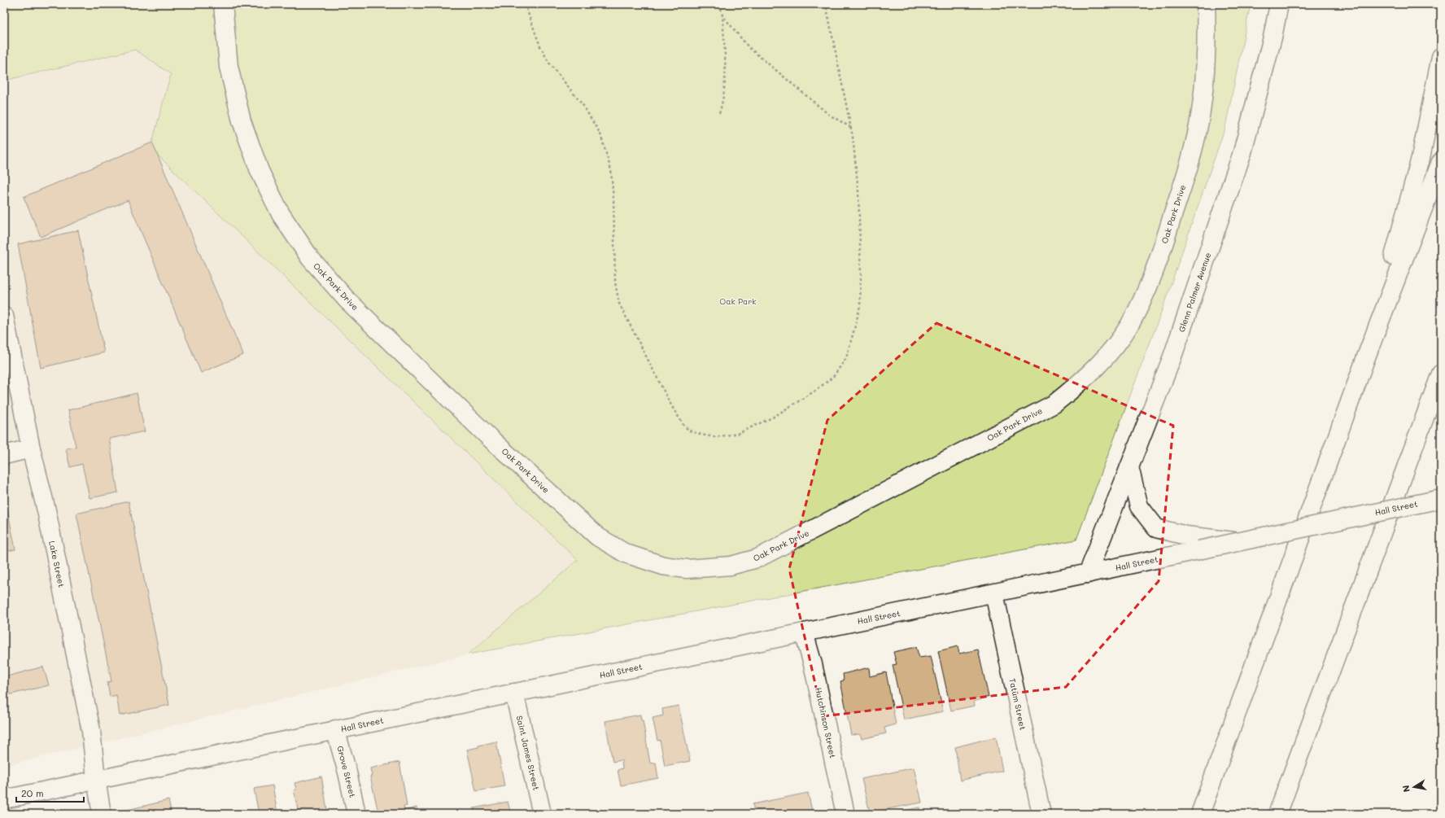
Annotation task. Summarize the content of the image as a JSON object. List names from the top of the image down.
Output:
{
  "streets": {
    "main road": [
      "Oak Park Drive",
      "Glenn Palmer Avenue",
      "Hall Street",
      "Lake Street",
      "Tatum Street",
      "Hutchinson Street",
      "Saint James Street",
      "Grove Street"
    ]
  },
  "crossings": [
    ["Glenn Palmer Avenue", "Hall Street"],
    ["Hall Street", "Lake Street"],
    ["Hall Street", "Tatum Street"],
    ["Hall Street", "Hutchinson Street"],
    ["Hall Street", "Saint James Street"],
    ["Hall Street", "Grove Street"]
  ],
  "parks": ["Oak Park"],
  "scale_bar": "20 m",
  "north": "left"
}
